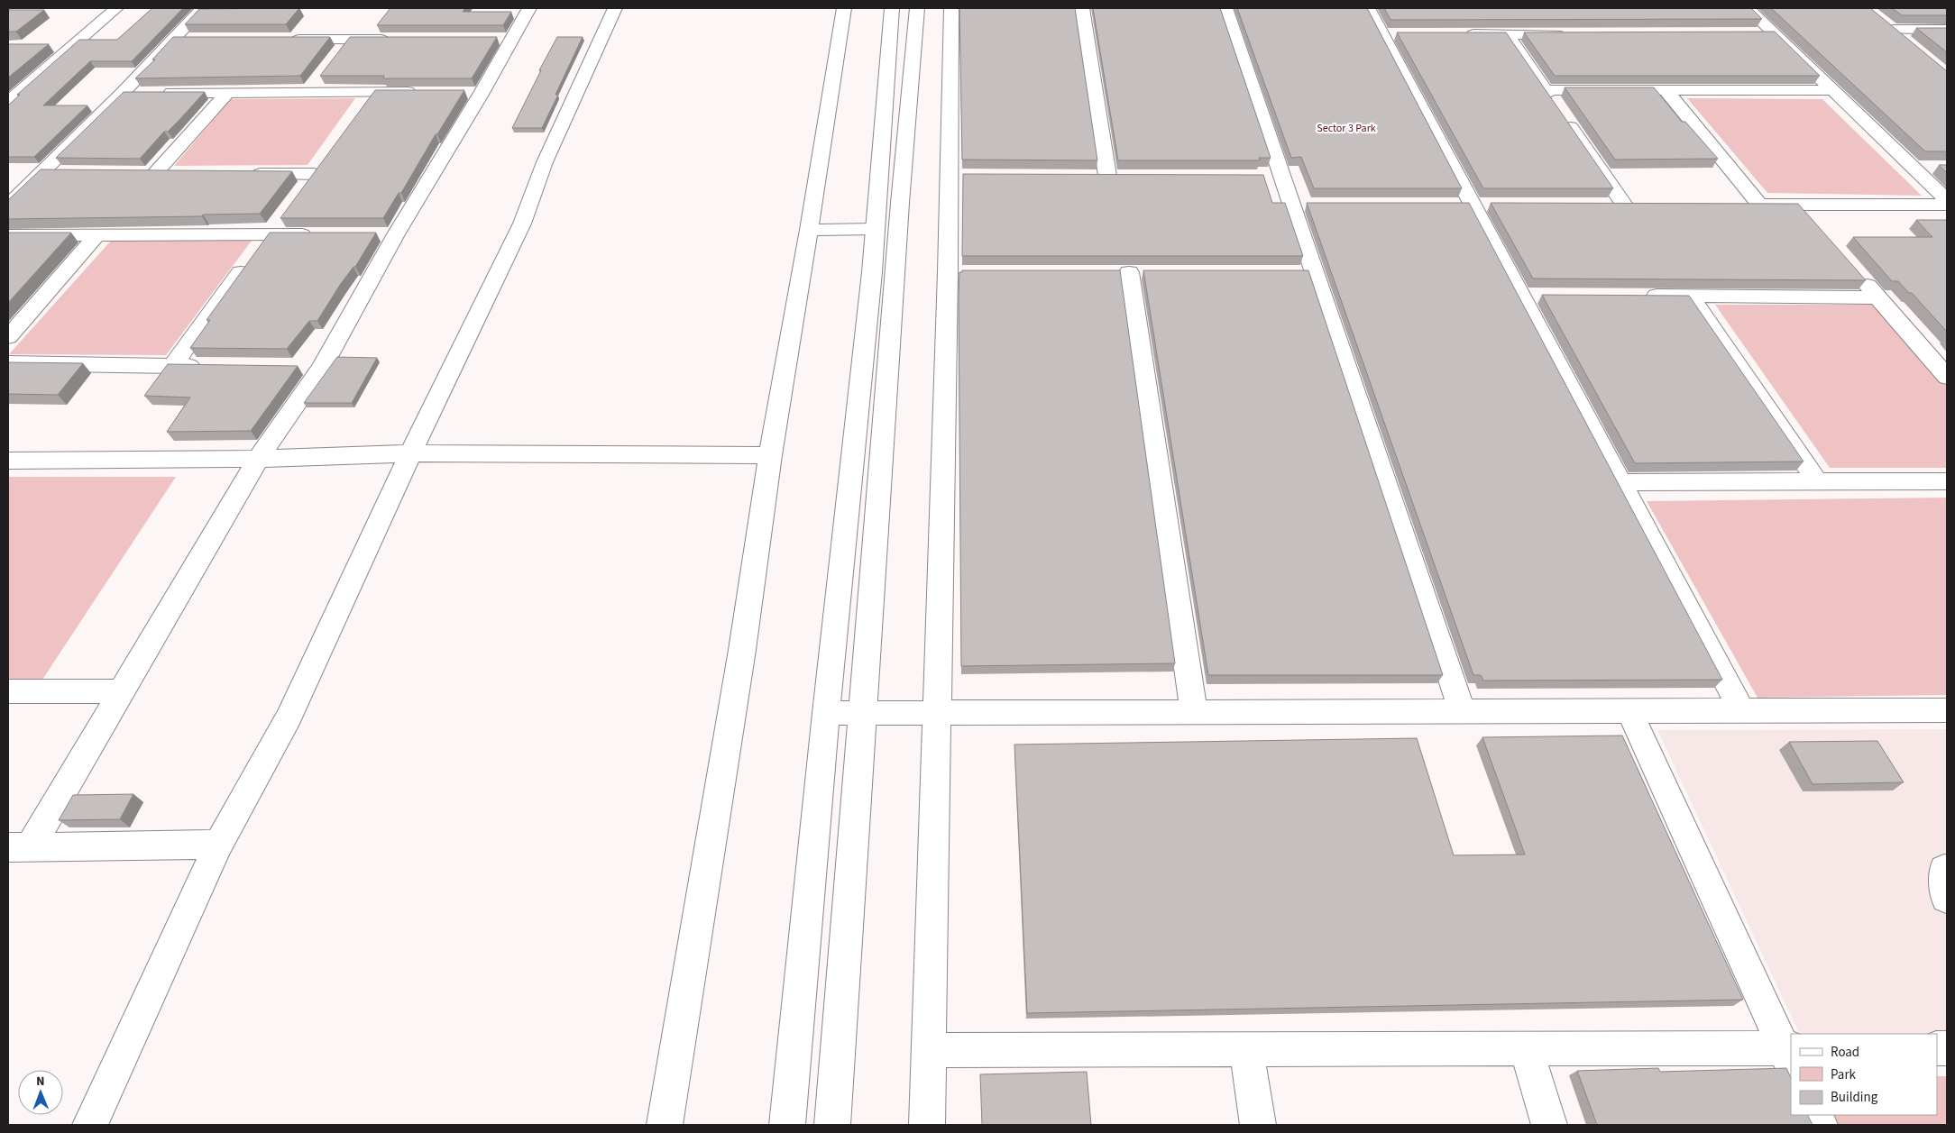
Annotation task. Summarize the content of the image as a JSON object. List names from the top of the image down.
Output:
{
  "parks": ["Sector 3 Park"],
  "legend": ["Road", "Park", "Building"],
  "north": "top"
}
